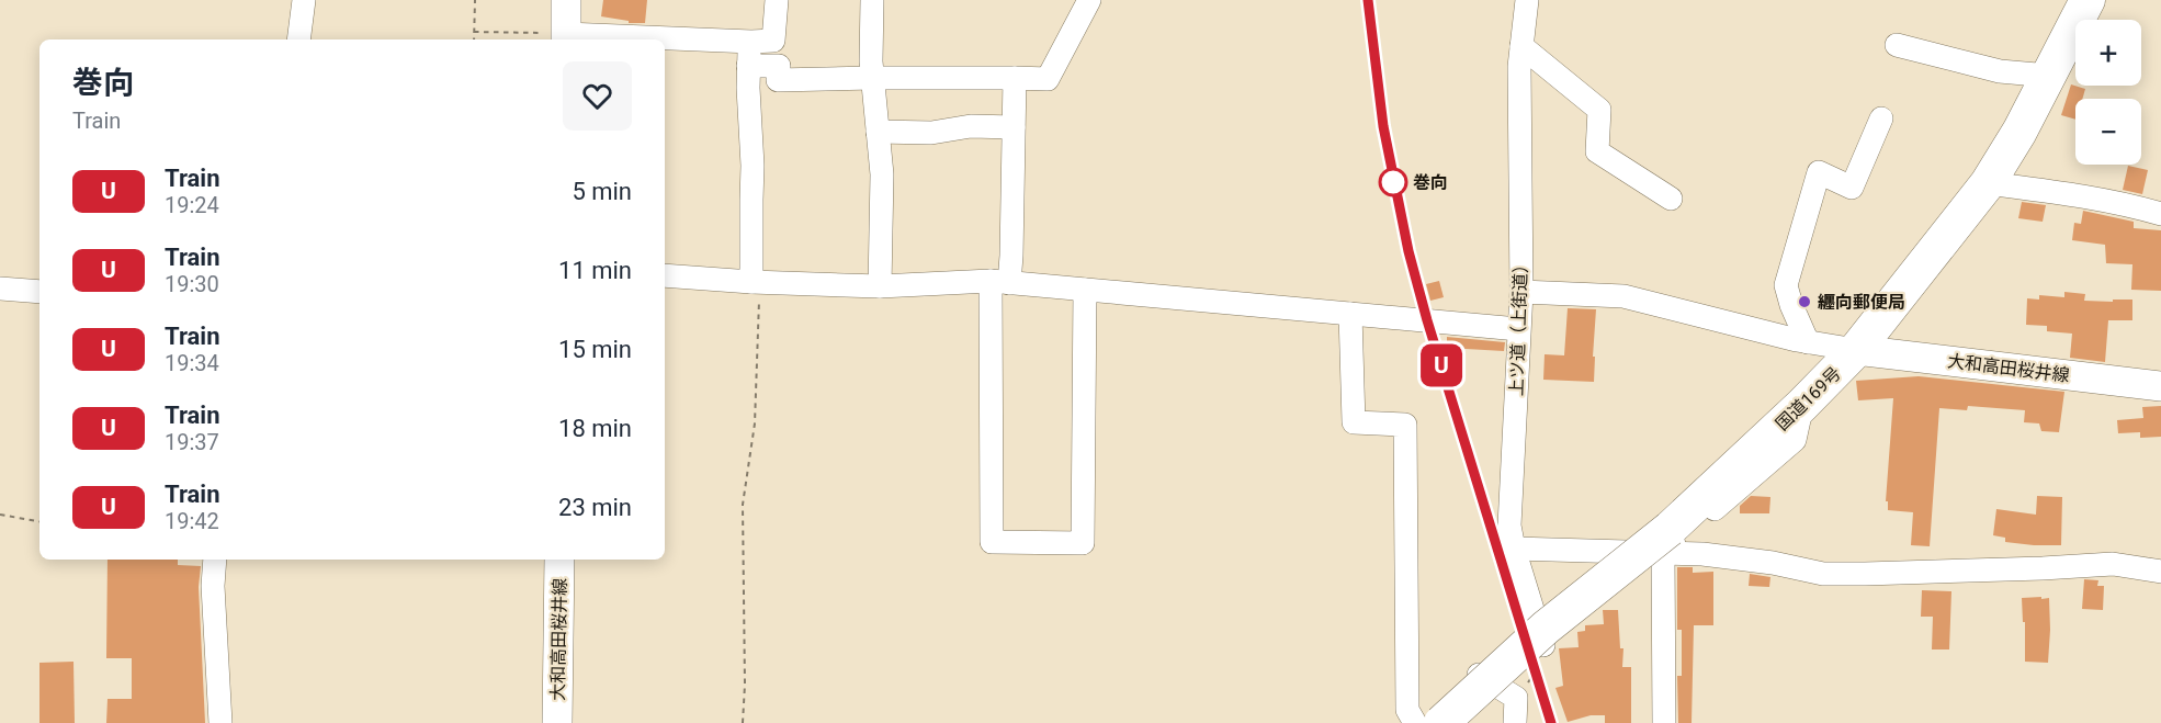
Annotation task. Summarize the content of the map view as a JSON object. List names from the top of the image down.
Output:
{
  "streets": {
    "highway": ["国道169号"],
    "main road": ["大和高田桜井線"],
    "street": ["上ツ道（上街道）"]
  },
  "crossings": [
    ["大和高田桜井線", "国道169号"]
  ],
  "places": ["巻向", "纒向郵便局"],
  "page": {
    "on_map": "U",
    "map_buttons": ["+", "−"],
    "heading": ["巻向", "Train"],
    "list": [
      {
        "mark": "U",
        "name": "Train",
        "note": "19:24",
        "value": "5 min"
      },
      {
        "mark": "U",
        "name": "Train",
        "note": "19:30",
        "value": "11 min"
      },
      {
        "mark": "U",
        "name": "Train",
        "note": "19:34",
        "value": "15 min"
      },
      {
        "mark": "U",
        "name": "Train",
        "note": "19:37",
        "value": "18 min"
      },
      {
        "mark": "U",
        "name": "Train",
        "note": "19:42",
        "value": "23 min"
      }
    ]
  }
}
